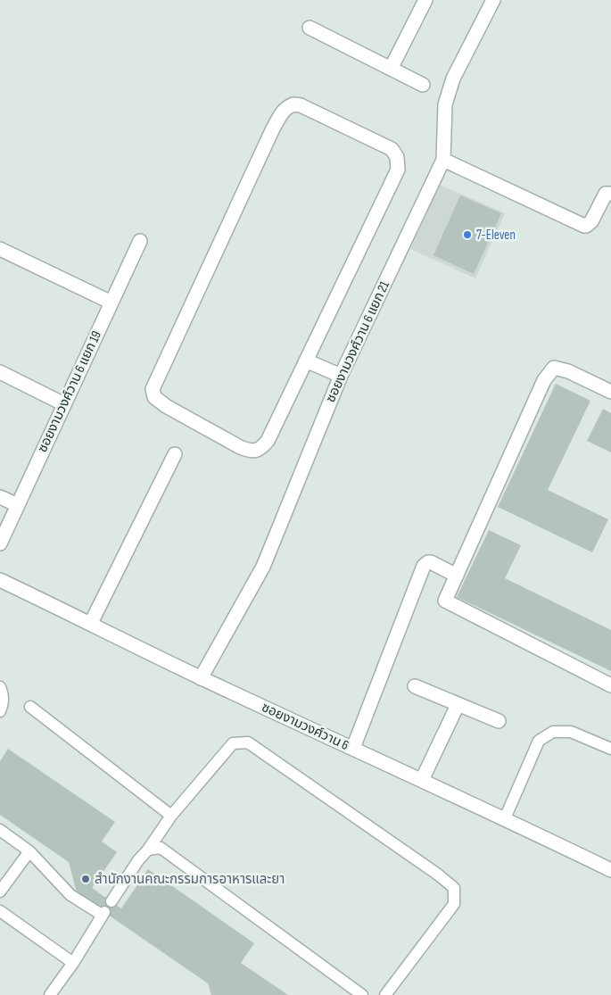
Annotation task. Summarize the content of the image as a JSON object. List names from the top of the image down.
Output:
{
  "streets": {
    "street": ["ซอยงามวงศ์วาน 6 แยก 21", "ซอยงามวงศ์วาน 6 แยก 19", "ซอยงามวงศ์วาน 6"]
  },
  "crossings": [
    ["ซอยงามวงศ์วาน 6 แยก 21", "ซอยงามวงศ์วาน 6"]
  ],
  "places": ["7-Eleven", "สำนักงานคณะกรรมการอาหารและยา"]
}
